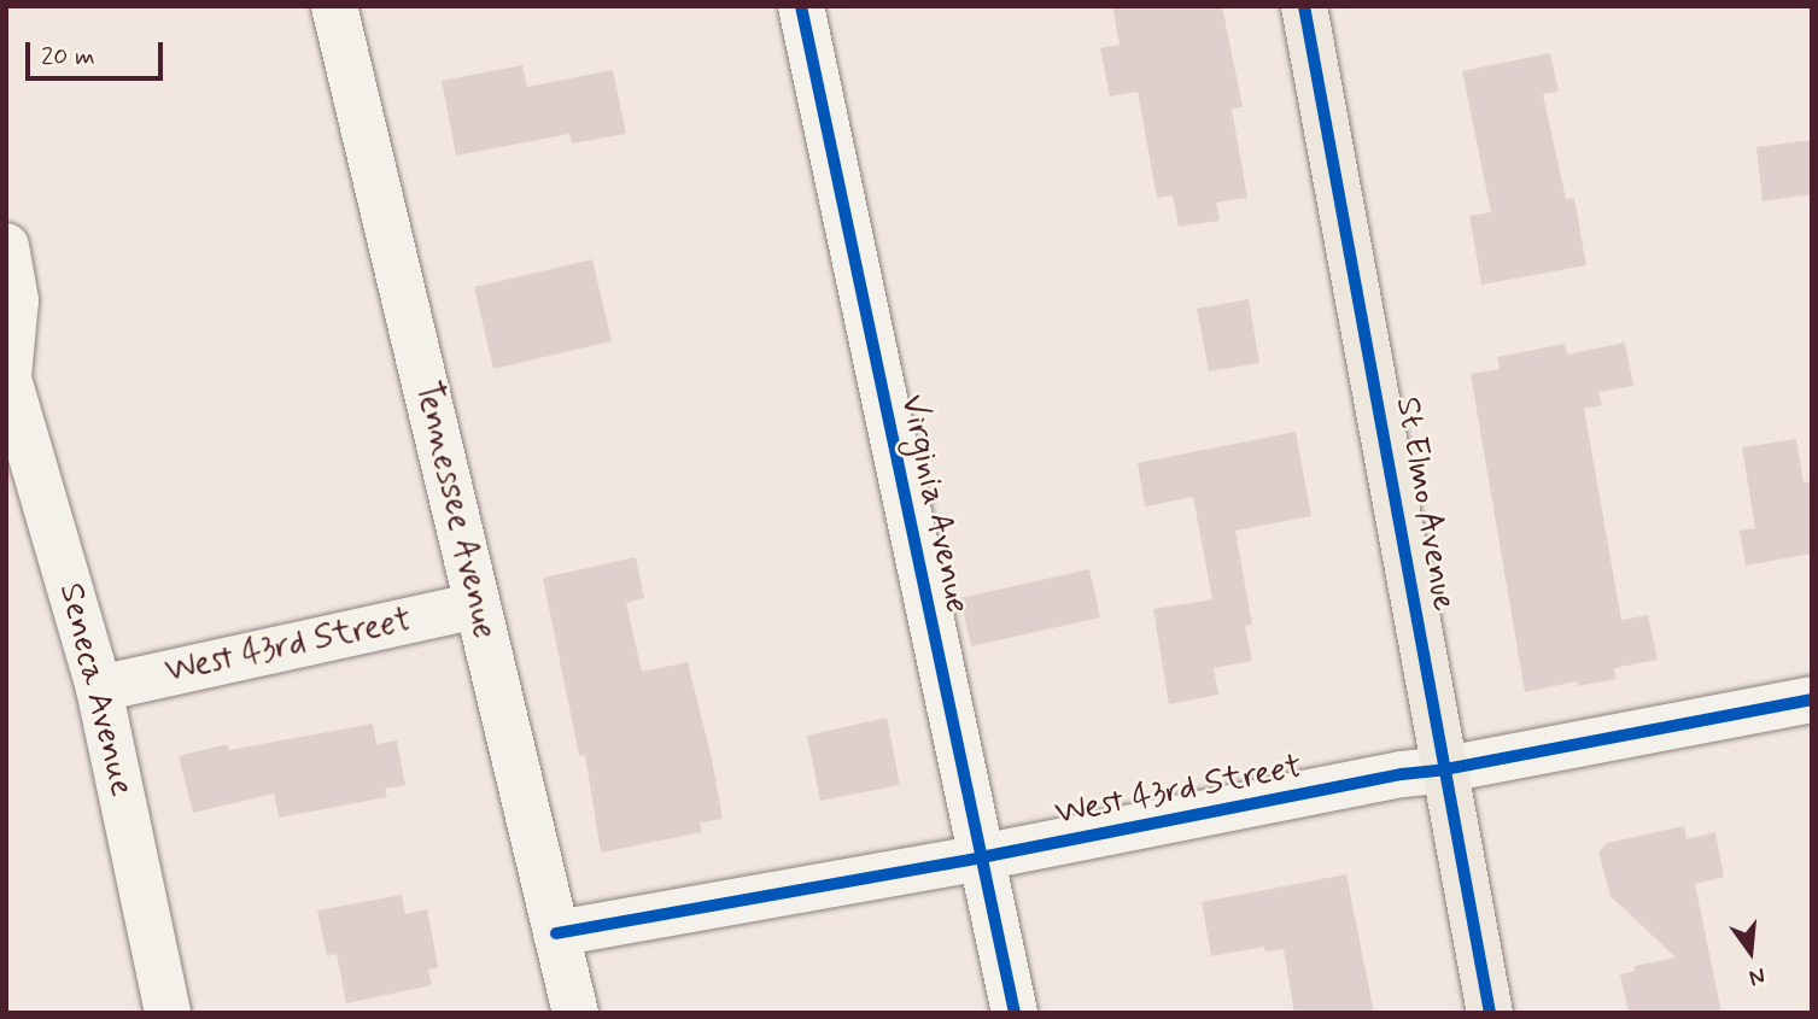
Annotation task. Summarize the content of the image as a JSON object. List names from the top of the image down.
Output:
{
  "streets": {
    "main road": ["St Elmo Avenue"],
    "street": [
      "Virginia Avenue",
      "Tennessee Avenue",
      "West 43rd Street",
      "Seneca Avenue"
    ]
  },
  "crossings": [
    ["Virginia Avenue", "West 43rd Street"],
    ["St Elmo Avenue", "West 43rd Street"],
    ["Tennessee Avenue", "West 43rd Street"],
    ["West 43rd Street", "Seneca Avenue"]
  ],
  "scale_bar": "20 m",
  "north": "bottom"
}
